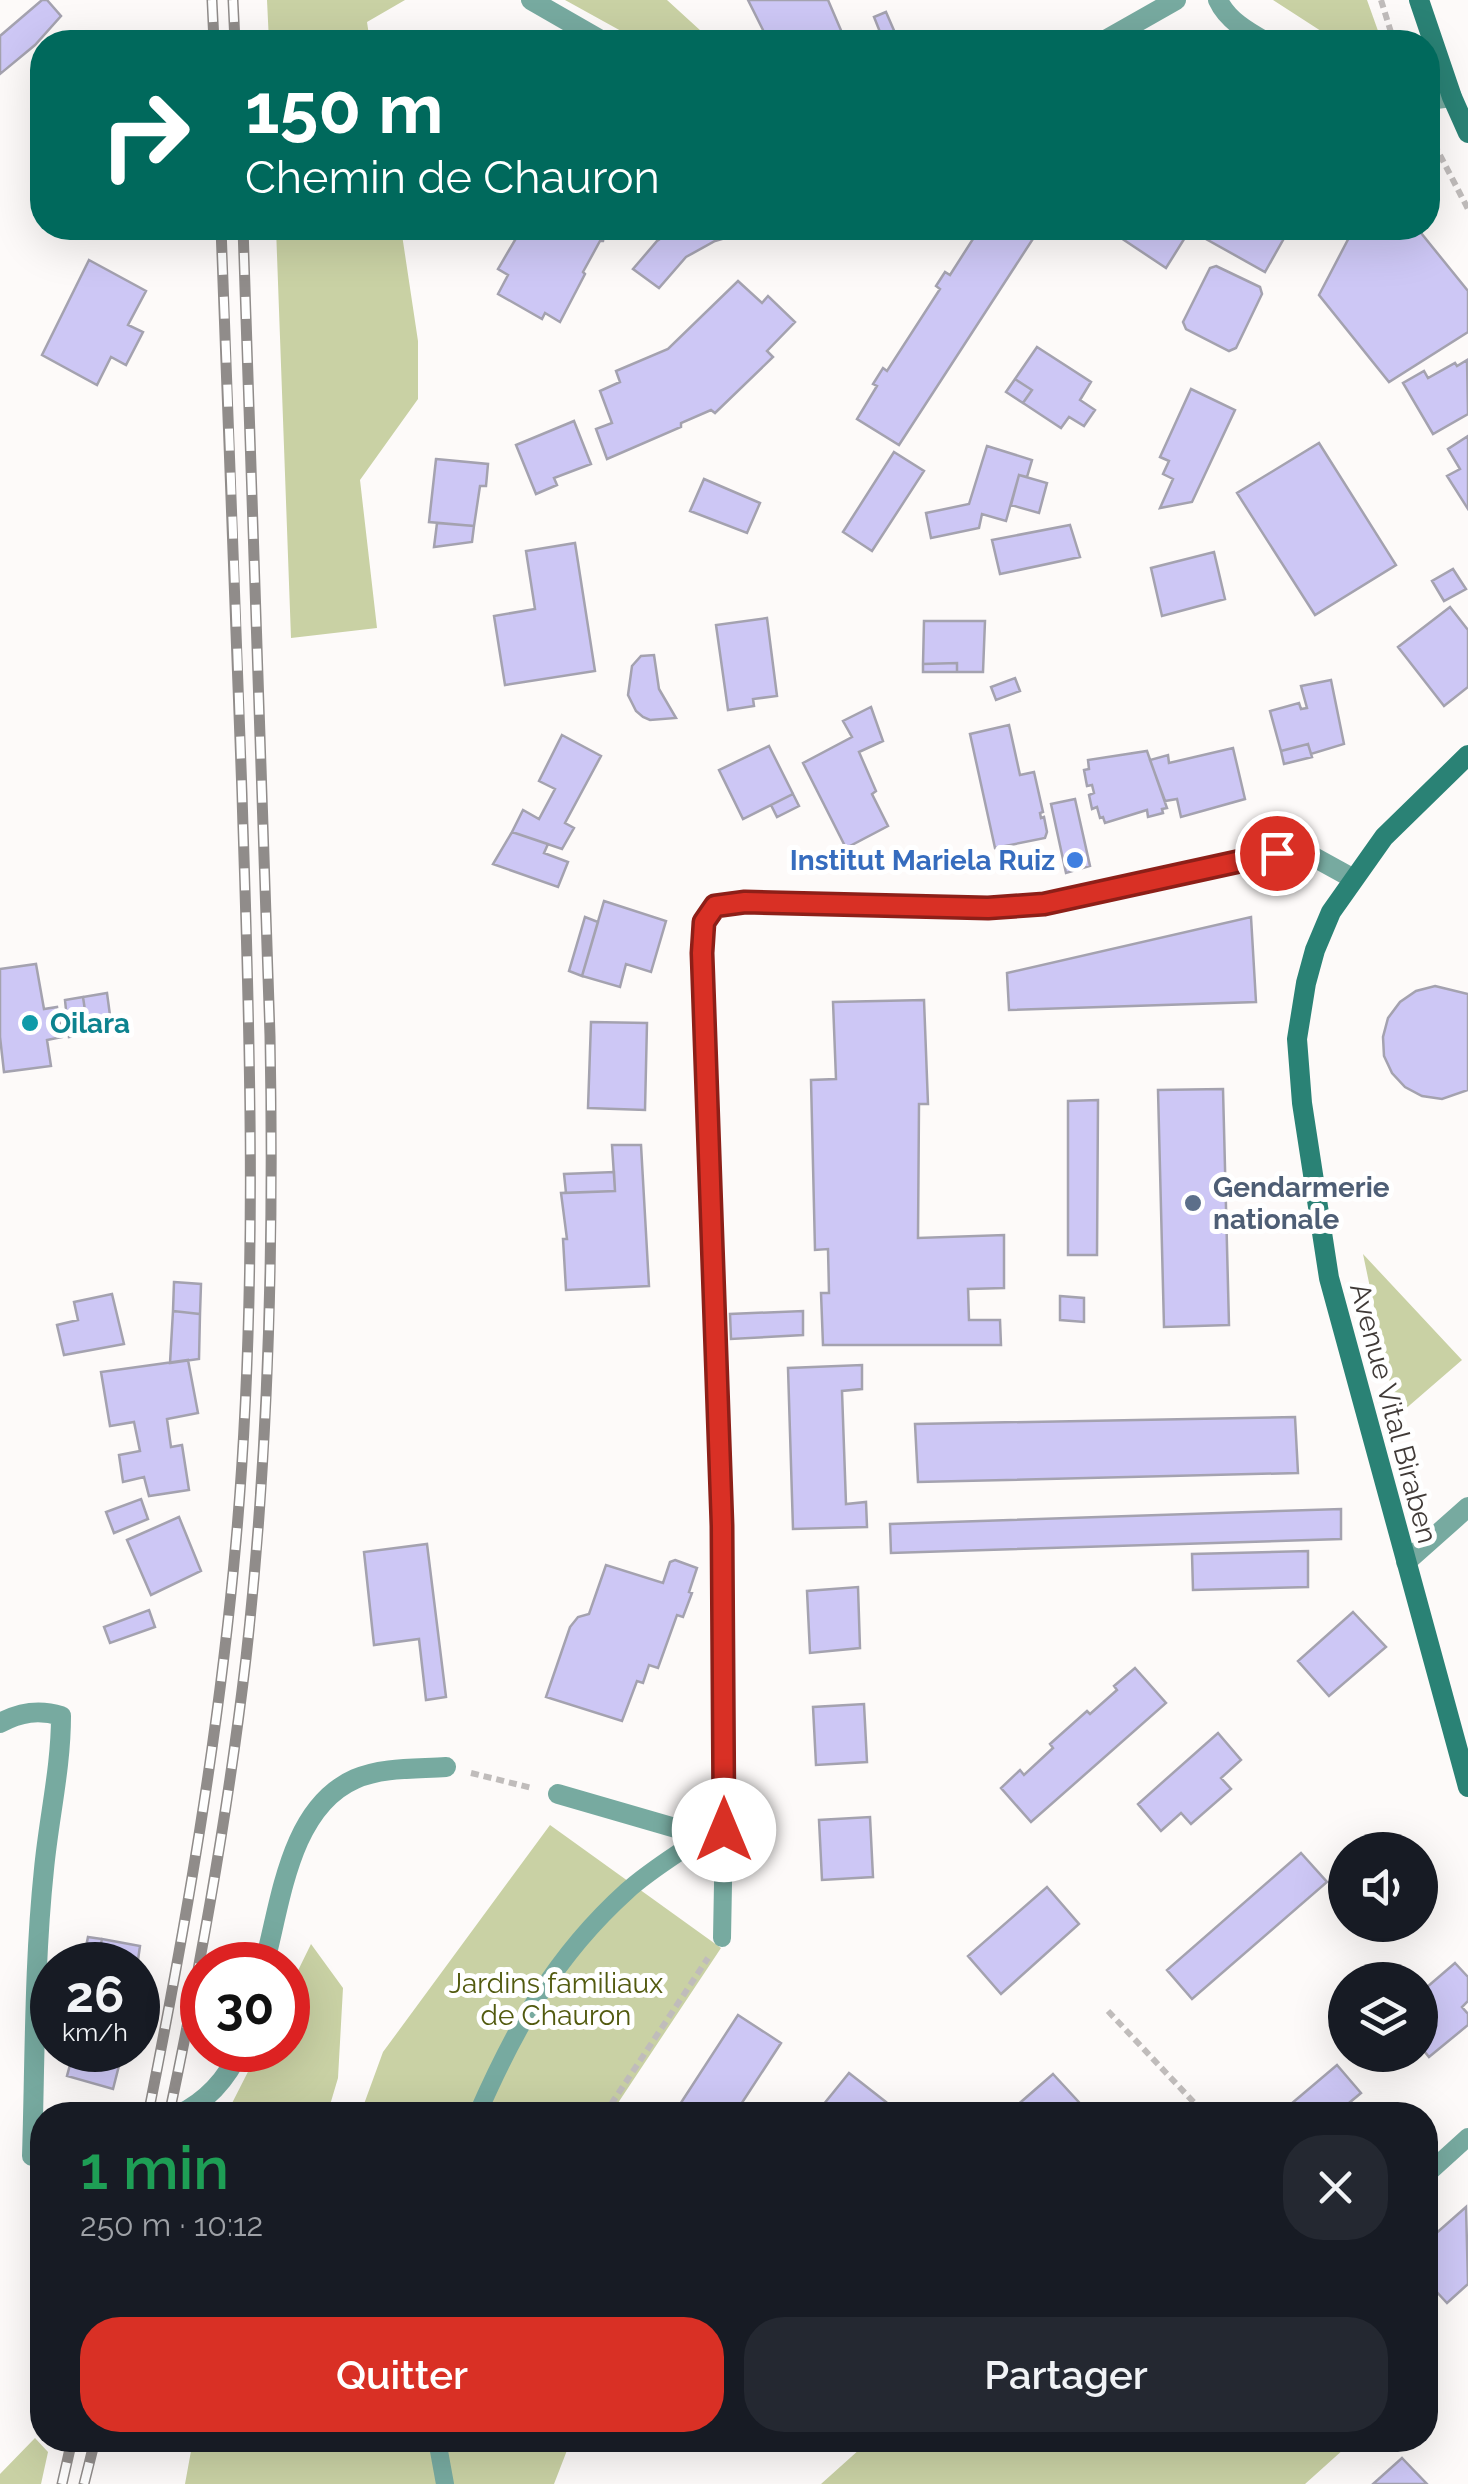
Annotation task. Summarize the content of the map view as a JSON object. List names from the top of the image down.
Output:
{
  "streets": {
    "main road": ["Avenue Vital Biraben"]
  },
  "parks": ["Jardins familiaux de Chauron"],
  "places": ["Institut Mariela Ruiz", "Oilara", "Gendarmerie nationale"],
  "page": {
    "turn": ["150 m", "Chemin de Chauron"],
    "speed": "26 km/h",
    "limit": "30",
    "heading": ["1 min", "250 m · 10:12"],
    "buttons": ["Quitter", "Partager"]
  }
}
